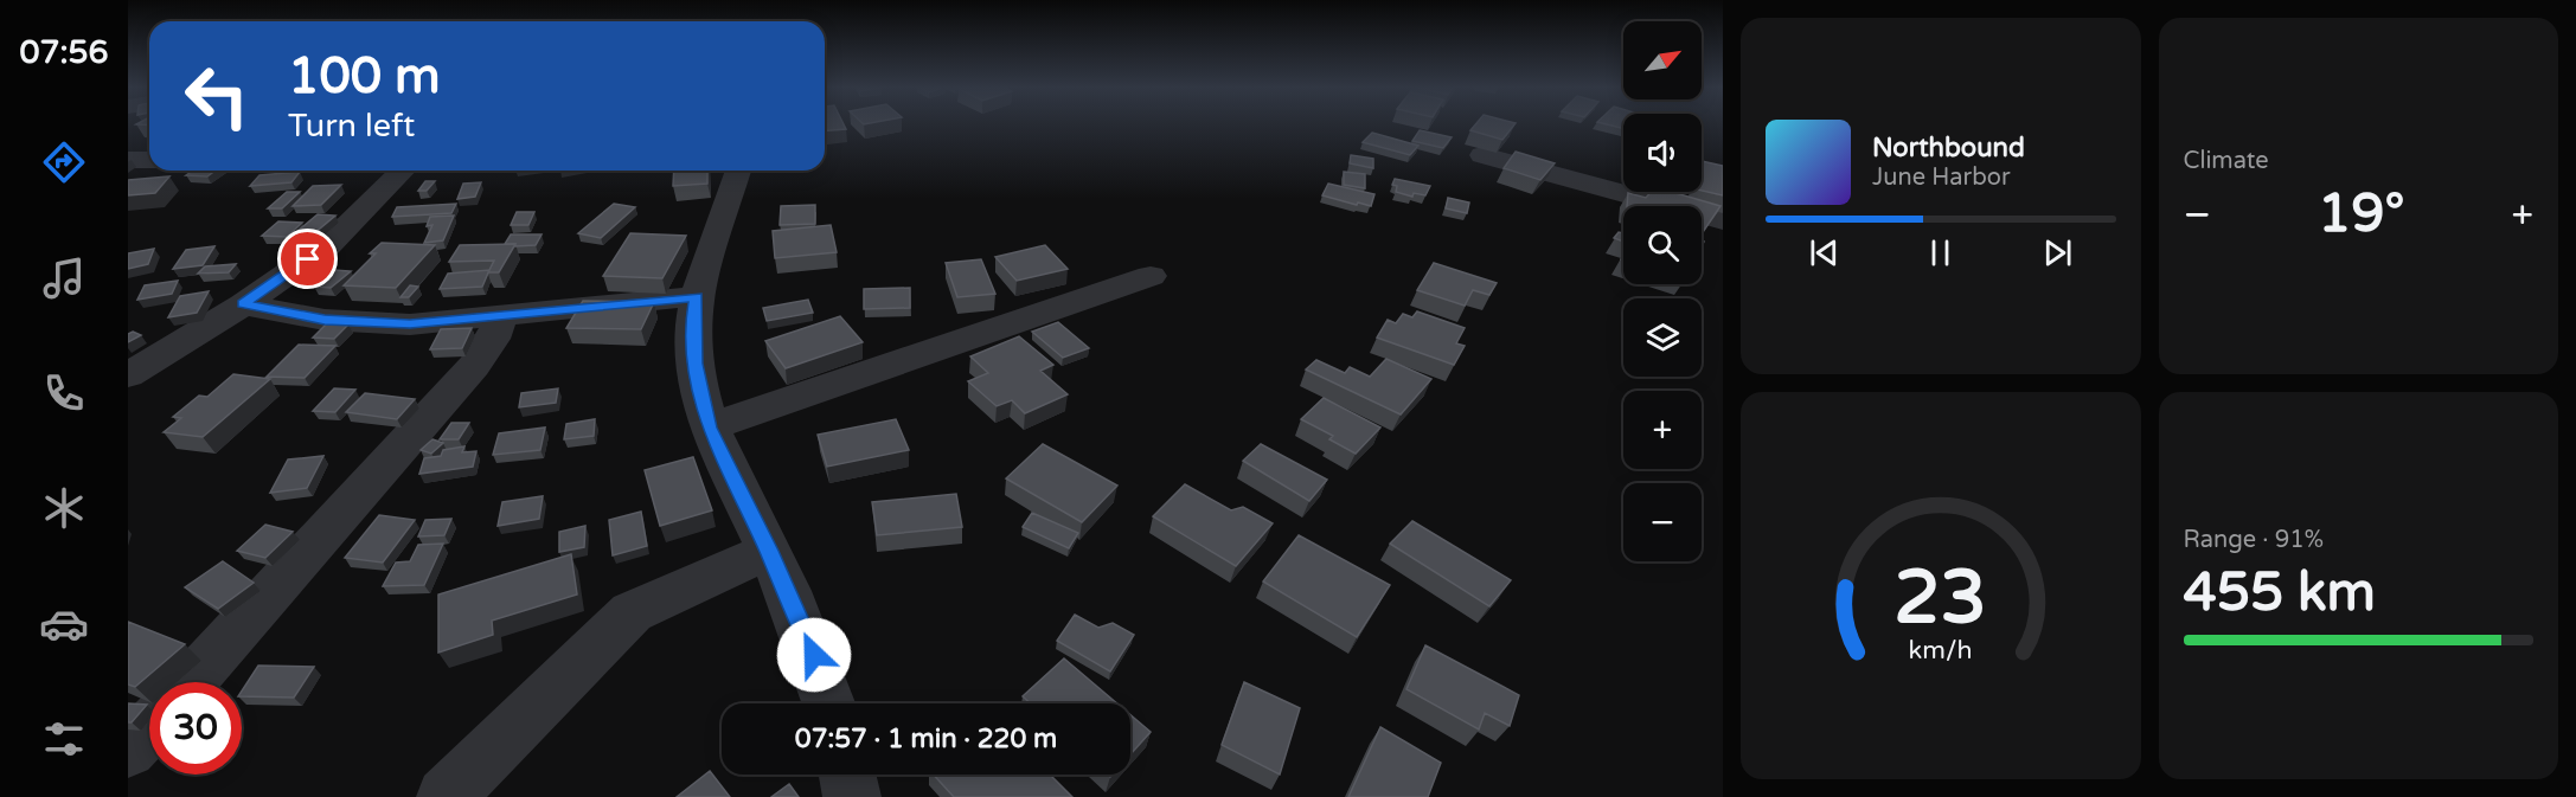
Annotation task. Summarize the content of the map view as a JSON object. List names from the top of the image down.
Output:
{
  "north": "top right",
  "page": {
    "tabs": "07:56",
    "tile": [
      "Climate",
      ["Range · 91%", "455 km"]
    ],
    "map_buttons": ["+", "−"],
    "turn": ["100 m", "Turn left"],
    "song": ["Northbound", "June Harbor"],
    "heat": ["−", "19°", "+"],
    "limit": "30",
    "trip": "07:57 · 1 min · 220 m",
    "gauge": ["23", "km/h"]
  }
}
